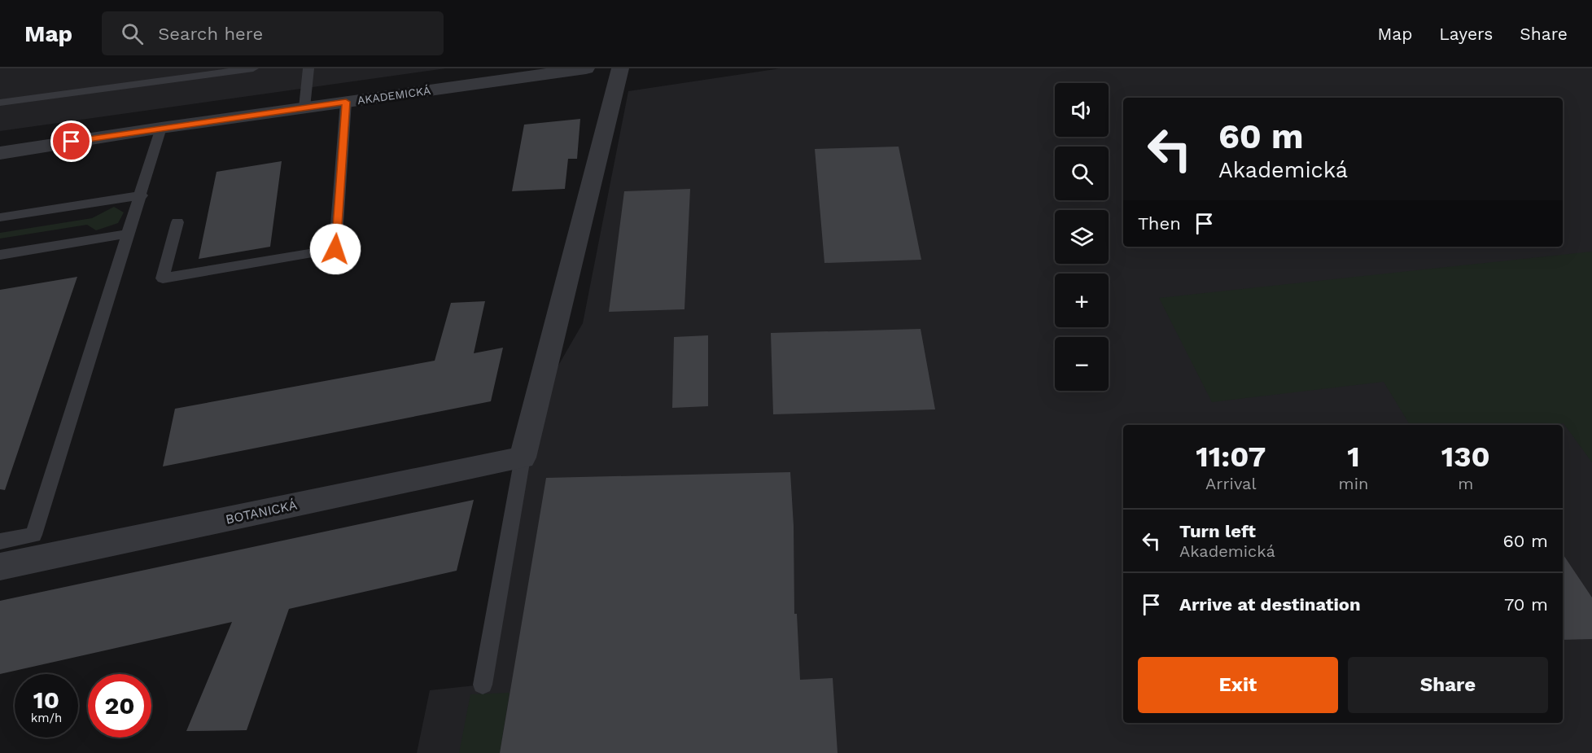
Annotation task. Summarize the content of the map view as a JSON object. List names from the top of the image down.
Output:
{
  "streets": {
    "street": ["AKADEMICKÁ", "BOTANICKÁ"]
  },
  "page": {
    "header": "Map",
    "search": "Search here",
    "nav": ["Map", "Layers", "Share"],
    "map_buttons": ["+", "−"],
    "turn": ["60 m", "Akademická"],
    "then": "Then",
    "eta": [
      "11:07",
      "Arrival",
      "1",
      "min",
      "130",
      "m"
    ],
    "list": [
      {
        "name": "Turn left",
        "note": "Akademická",
        "value": "60 m"
      },
      {
        "name": "Arrive at destination",
        "value": "70 m"
      }
    ],
    "buttons": ["Exit", "Share"],
    "speed": "10 km/h",
    "limit": "20"
  }
}
